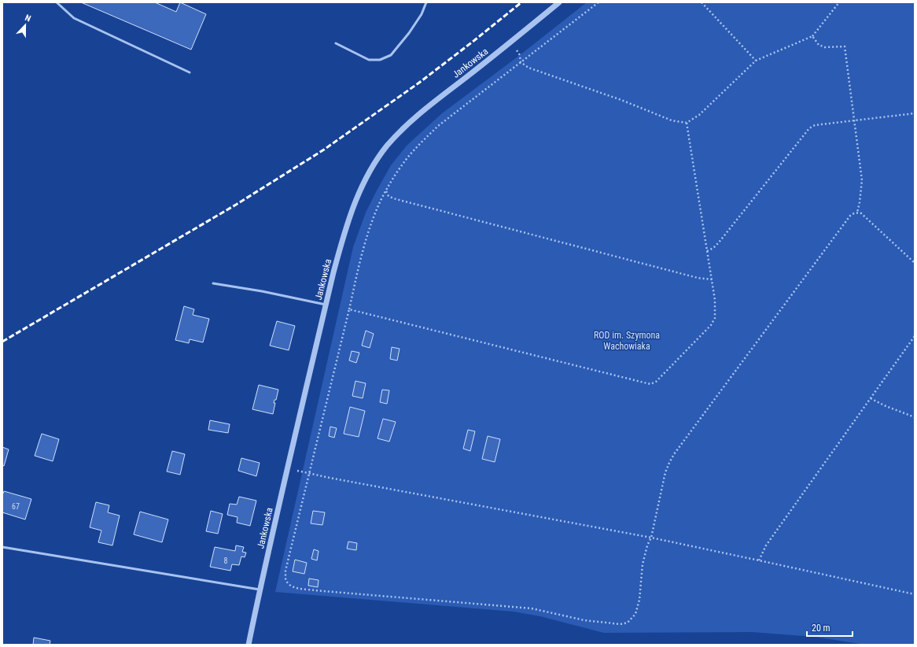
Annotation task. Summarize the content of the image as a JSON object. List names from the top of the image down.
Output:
{
  "streets": {
    "street": ["Jankowska"]
  },
  "parks": ["ROD im. Szymona Wachowiaka"],
  "house_numbers": ["67", "8"],
  "scale_bar": "20 m",
  "north": "top"
}
